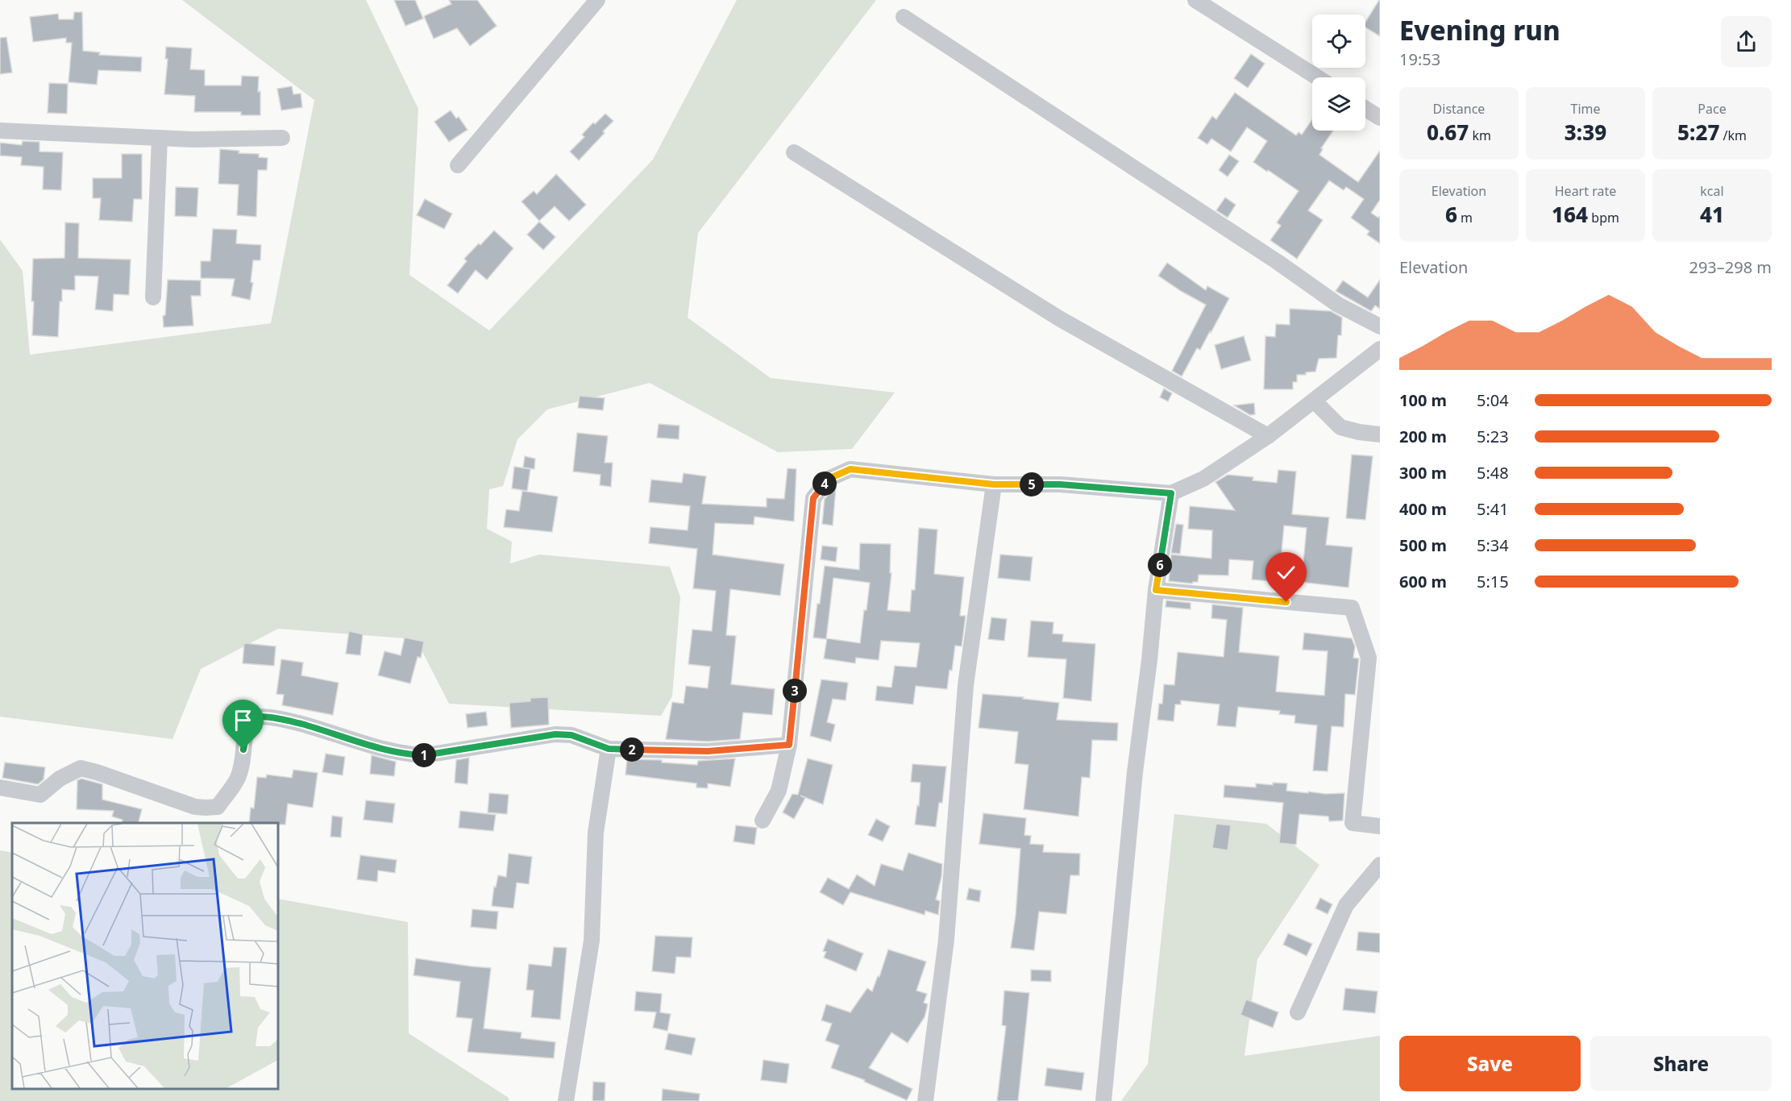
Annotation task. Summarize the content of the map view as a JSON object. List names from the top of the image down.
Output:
{
  "page": {
    "heading": ["Evening run", "19:53"],
    "stats": [
      ["Distance", "0.67 km"],
      ["Time", "3:39"],
      ["Pace", "5:27 /km"],
      ["Elevation", "6 m"],
      ["Heart rate", "164 bpm"],
      ["kcal", "41"]
    ],
    "chart": ["Elevation", "293–298 m"],
    "list": [
      {
        "name": "100 m",
        "note": "5:04"
      },
      {
        "name": "200 m",
        "note": "5:23"
      },
      {
        "name": "300 m",
        "note": "5:48"
      },
      {
        "name": "400 m",
        "note": "5:41"
      },
      {
        "name": "500 m",
        "note": "5:34"
      },
      {
        "name": "600 m",
        "note": "5:15"
      }
    ],
    "pins": [
      "4",
      "5",
      "6",
      "3",
      "2",
      "1"
    ],
    "buttons": ["Save", "Share"]
  }
}
